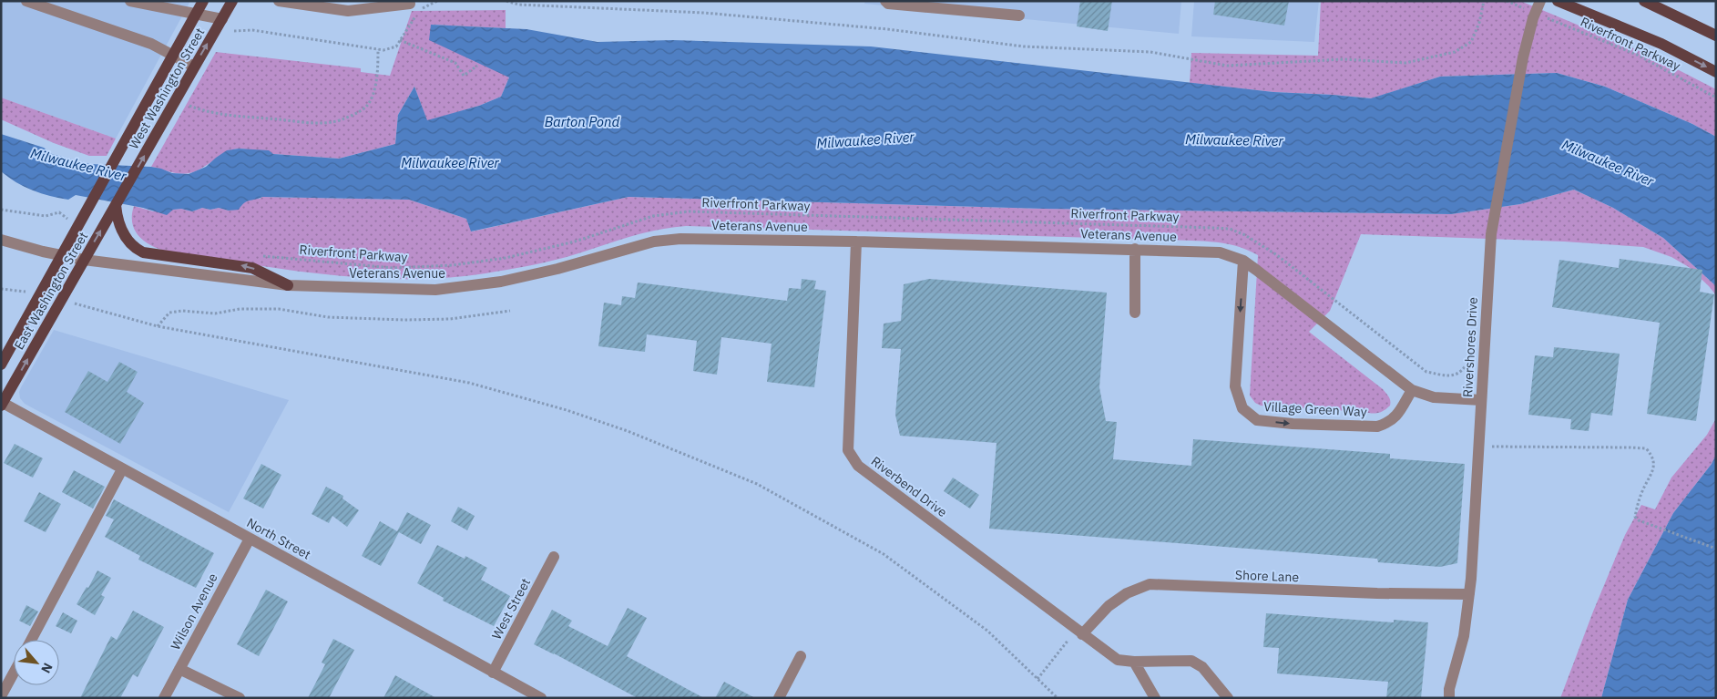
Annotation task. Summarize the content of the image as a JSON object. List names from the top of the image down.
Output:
{
  "streets": {
    "main road": ["West Washington Street", "East Washington Street"],
    "street": [
      "Veterans Avenue",
      "Rivershores Drive",
      "Village Green Way",
      "Riverbend Drive",
      "North Street",
      "Shore Lane",
      "West Street",
      "Wilson Avenue"
    ],
    "path": ["Riverfront Parkway"]
  },
  "crossings": [
    ["Riverfront Parkway", "Rivershores Drive"],
    ["West Washington Street", "East Washington Street"],
    ["Veterans Avenue", "East Washington Street"],
    ["Veterans Avenue", "Rivershores Drive"],
    ["Veterans Avenue", "Village Green Way"],
    ["Veterans Avenue", "Riverbend Drive"],
    ["East Washington Street", "North Street"],
    ["Rivershores Drive", "Shore Lane"],
    ["Riverbend Drive", "Shore Lane"],
    ["North Street", "West Street"],
    ["North Street", "Wilson Avenue"]
  ],
  "water": ["Barton Pond", "Milwaukee River"],
  "north": "bottom right"
}
